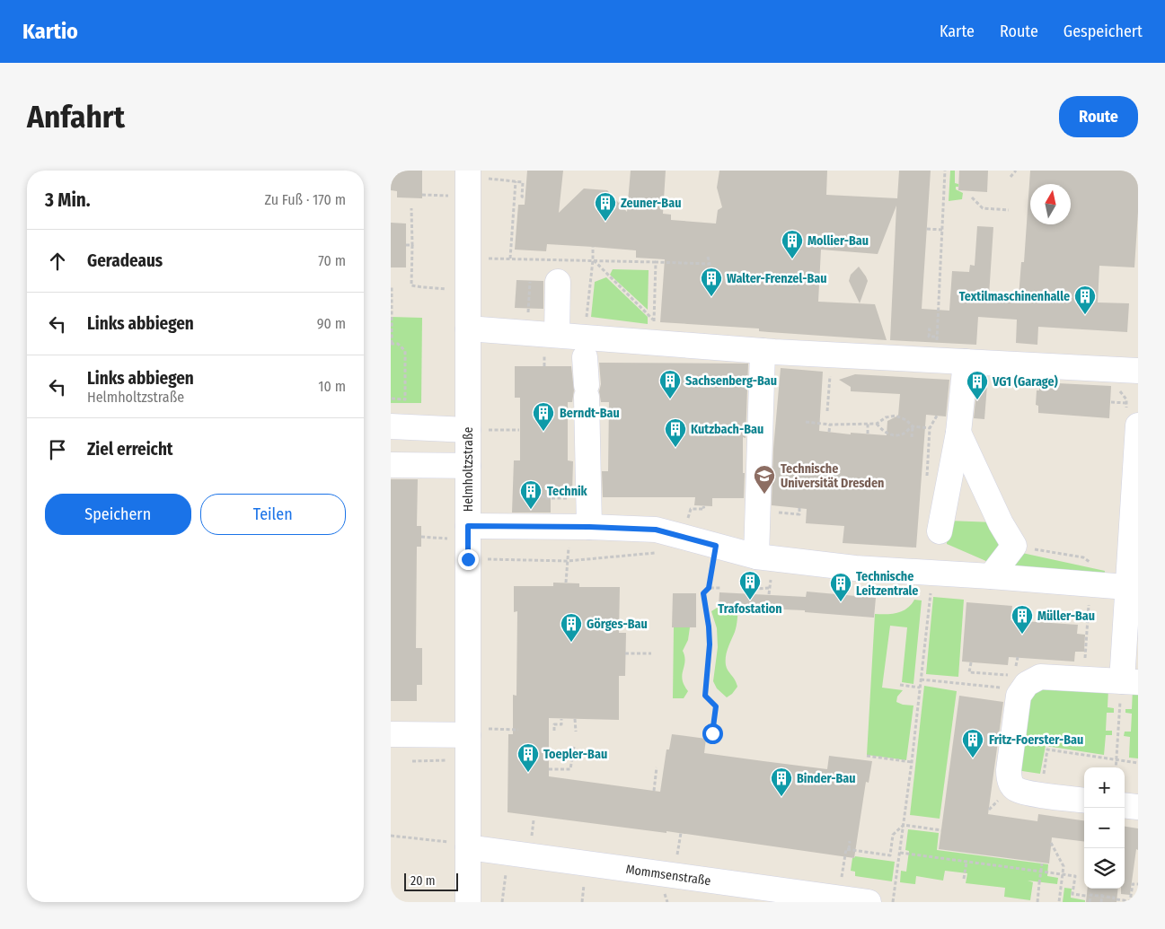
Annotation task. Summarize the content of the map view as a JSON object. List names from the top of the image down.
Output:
{
  "streets": {
    "street": ["Helmholtzstraße", "Mommsenstraße"]
  },
  "crossings": [
    ["Helmholtzstraße", "Mommsenstraße"]
  ],
  "places": {
    "building": [
      "Zeuner-Bau",
      "Mollier-Bau",
      "Walter-Frenzel-Bau",
      "Textilmaschinenhalle",
      "Sachsenberg-Bau",
      "VG1 (Garage)",
      "Berndt-Bau",
      "Kutzbach-Bau",
      "Technik",
      "Trafostation",
      "Technische Leitzentrale",
      "Müller-Bau",
      "Görges-Bau",
      "Fritz-Foerster-Bau",
      "Toepler-Bau",
      "Binder-Bau"
    ],
    "school or university": ["Technische Universität Dresden"]
  },
  "scale_bar": "20 m",
  "north": "top",
  "page": {
    "header": "Kartio",
    "nav": ["Karte", "Route", "Gespeichert"],
    "buttons": [
      "Route",
      ["Speichern", "Teilen"]
    ],
    "title": "Anfahrt",
    "heading": ["3 Min.", "Zu Fuß · 170 m"],
    "list": [
      ["Geradeaus", "70 m"],
      ["Links abbiegen", "90 m"],
      ["Links abbiegen", "Helmholtzstraße", "10 m"],
      "Ziel erreicht"
    ],
    "map_buttons": ["+", "−"],
    "scale": "20 m"
  }
}
